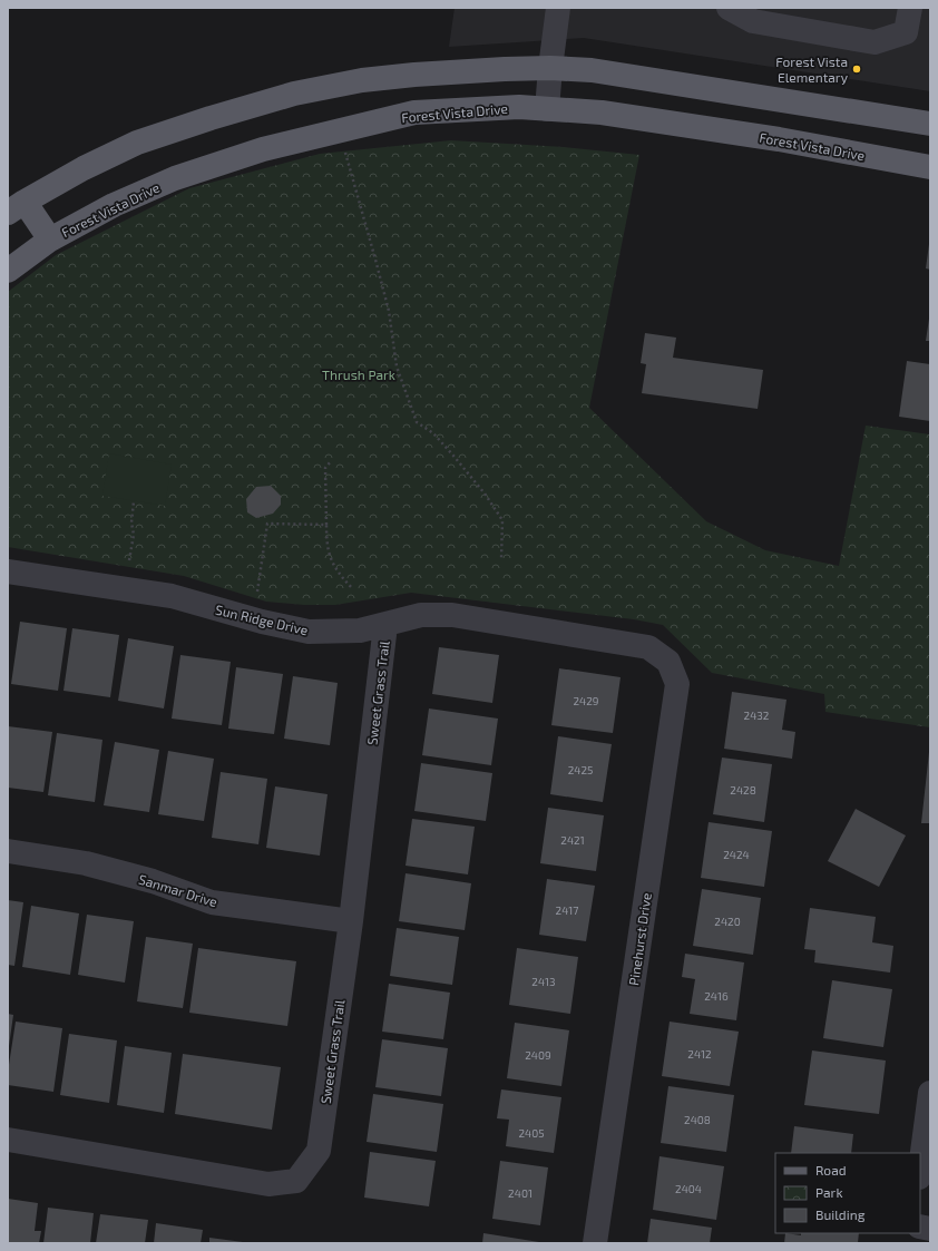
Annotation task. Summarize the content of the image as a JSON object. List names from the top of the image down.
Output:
{
  "streets": {
    "main road": ["Forest Vista Drive"],
    "street": [
      "Sun Ridge Drive",
      "Sweet Grass Trail",
      "Sanmar Drive",
      "Pinehurst Drive"
    ]
  },
  "crossings": [
    ["Sun Ridge Drive", "Sweet Grass Trail"],
    ["Sun Ridge Drive", "Pinehurst Drive"],
    ["Sweet Grass Trail", "Sanmar Drive"]
  ],
  "parks": ["Thrush Park"],
  "places": ["Forest Vista Elementary"],
  "house_numbers": [
    "2429",
    "2432",
    "2425",
    "2428",
    "2421",
    "2424",
    "2417",
    "2420",
    "2413",
    "2416",
    "2412",
    "2409",
    "2408",
    "2405",
    "2404",
    "2401"
  ],
  "legend": ["Road", "Park", "Building"]
}
